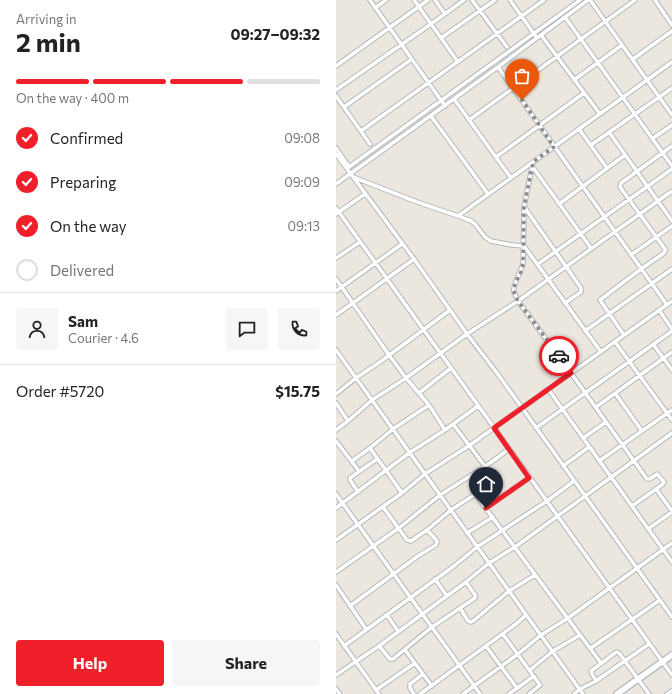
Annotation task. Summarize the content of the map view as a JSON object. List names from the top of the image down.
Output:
{
  "page": {
    "heading": ["2 min", "Arriving in", "09:27–09:32"],
    "panel": [
      "Sam",
      "Courier · 4.6",
      "Order #5720",
      "$15.75"
    ],
    "bar": "On the way · 400 m",
    "list": [
      ["Confirmed", "09:08"],
      ["Preparing", "09:09"],
      ["On the way", "09:13"],
      "Delivered"
    ],
    "buttons": ["Help", "Share"]
  }
}
